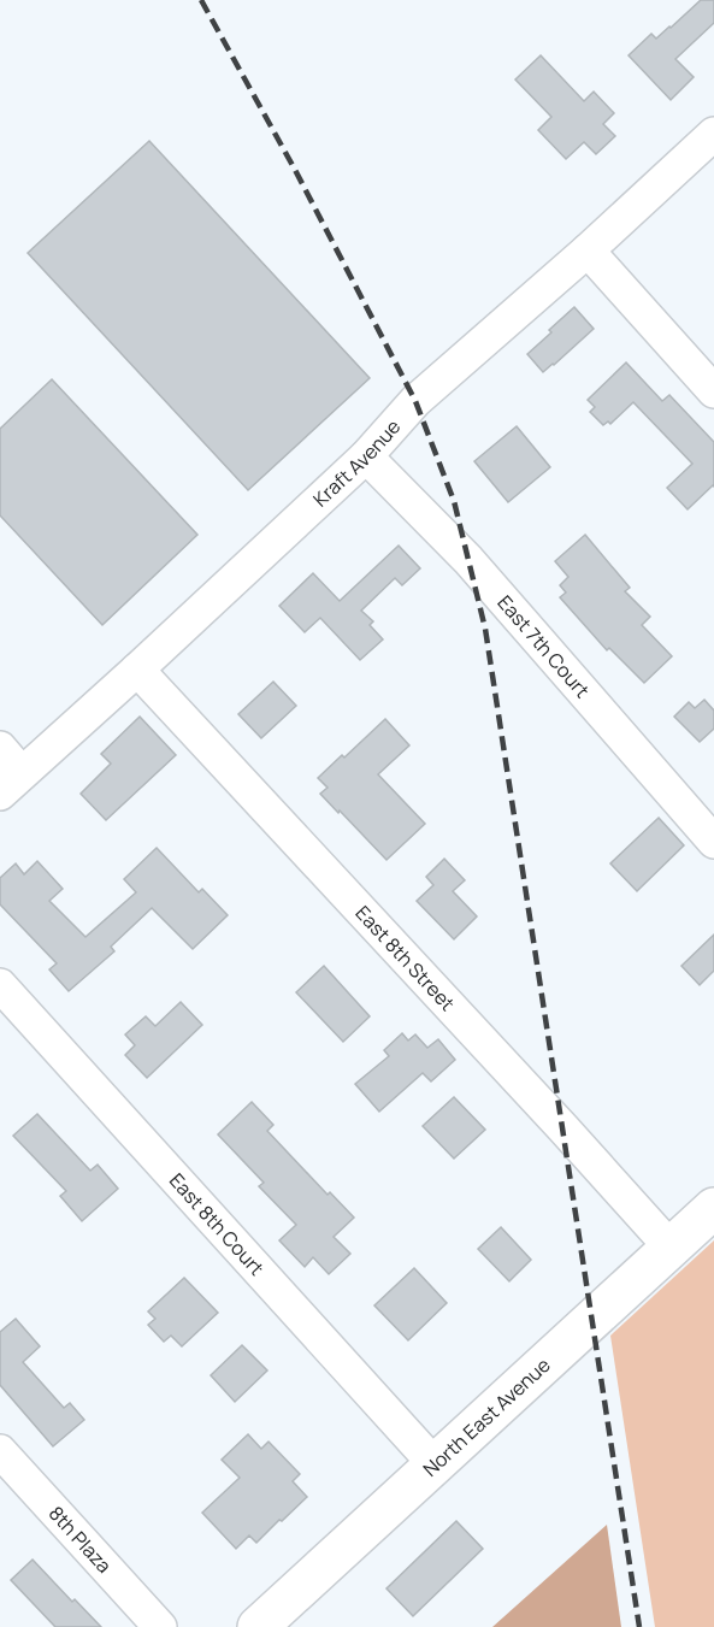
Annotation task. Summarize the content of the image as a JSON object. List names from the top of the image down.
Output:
{
  "streets": {
    "main road": ["North East Avenue"],
    "street": [
      "Kraft Avenue",
      "East 7th Court",
      "East 8th Street",
      "East 8th Court",
      "8th Plaza"
    ]
  },
  "crossings": [
    ["Kraft Avenue", "East 7th Court"],
    ["Kraft Avenue", "East 8th Street"],
    ["East 8th Street", "North East Avenue"],
    ["East 8th Court", "North East Avenue"]
  ]
}
